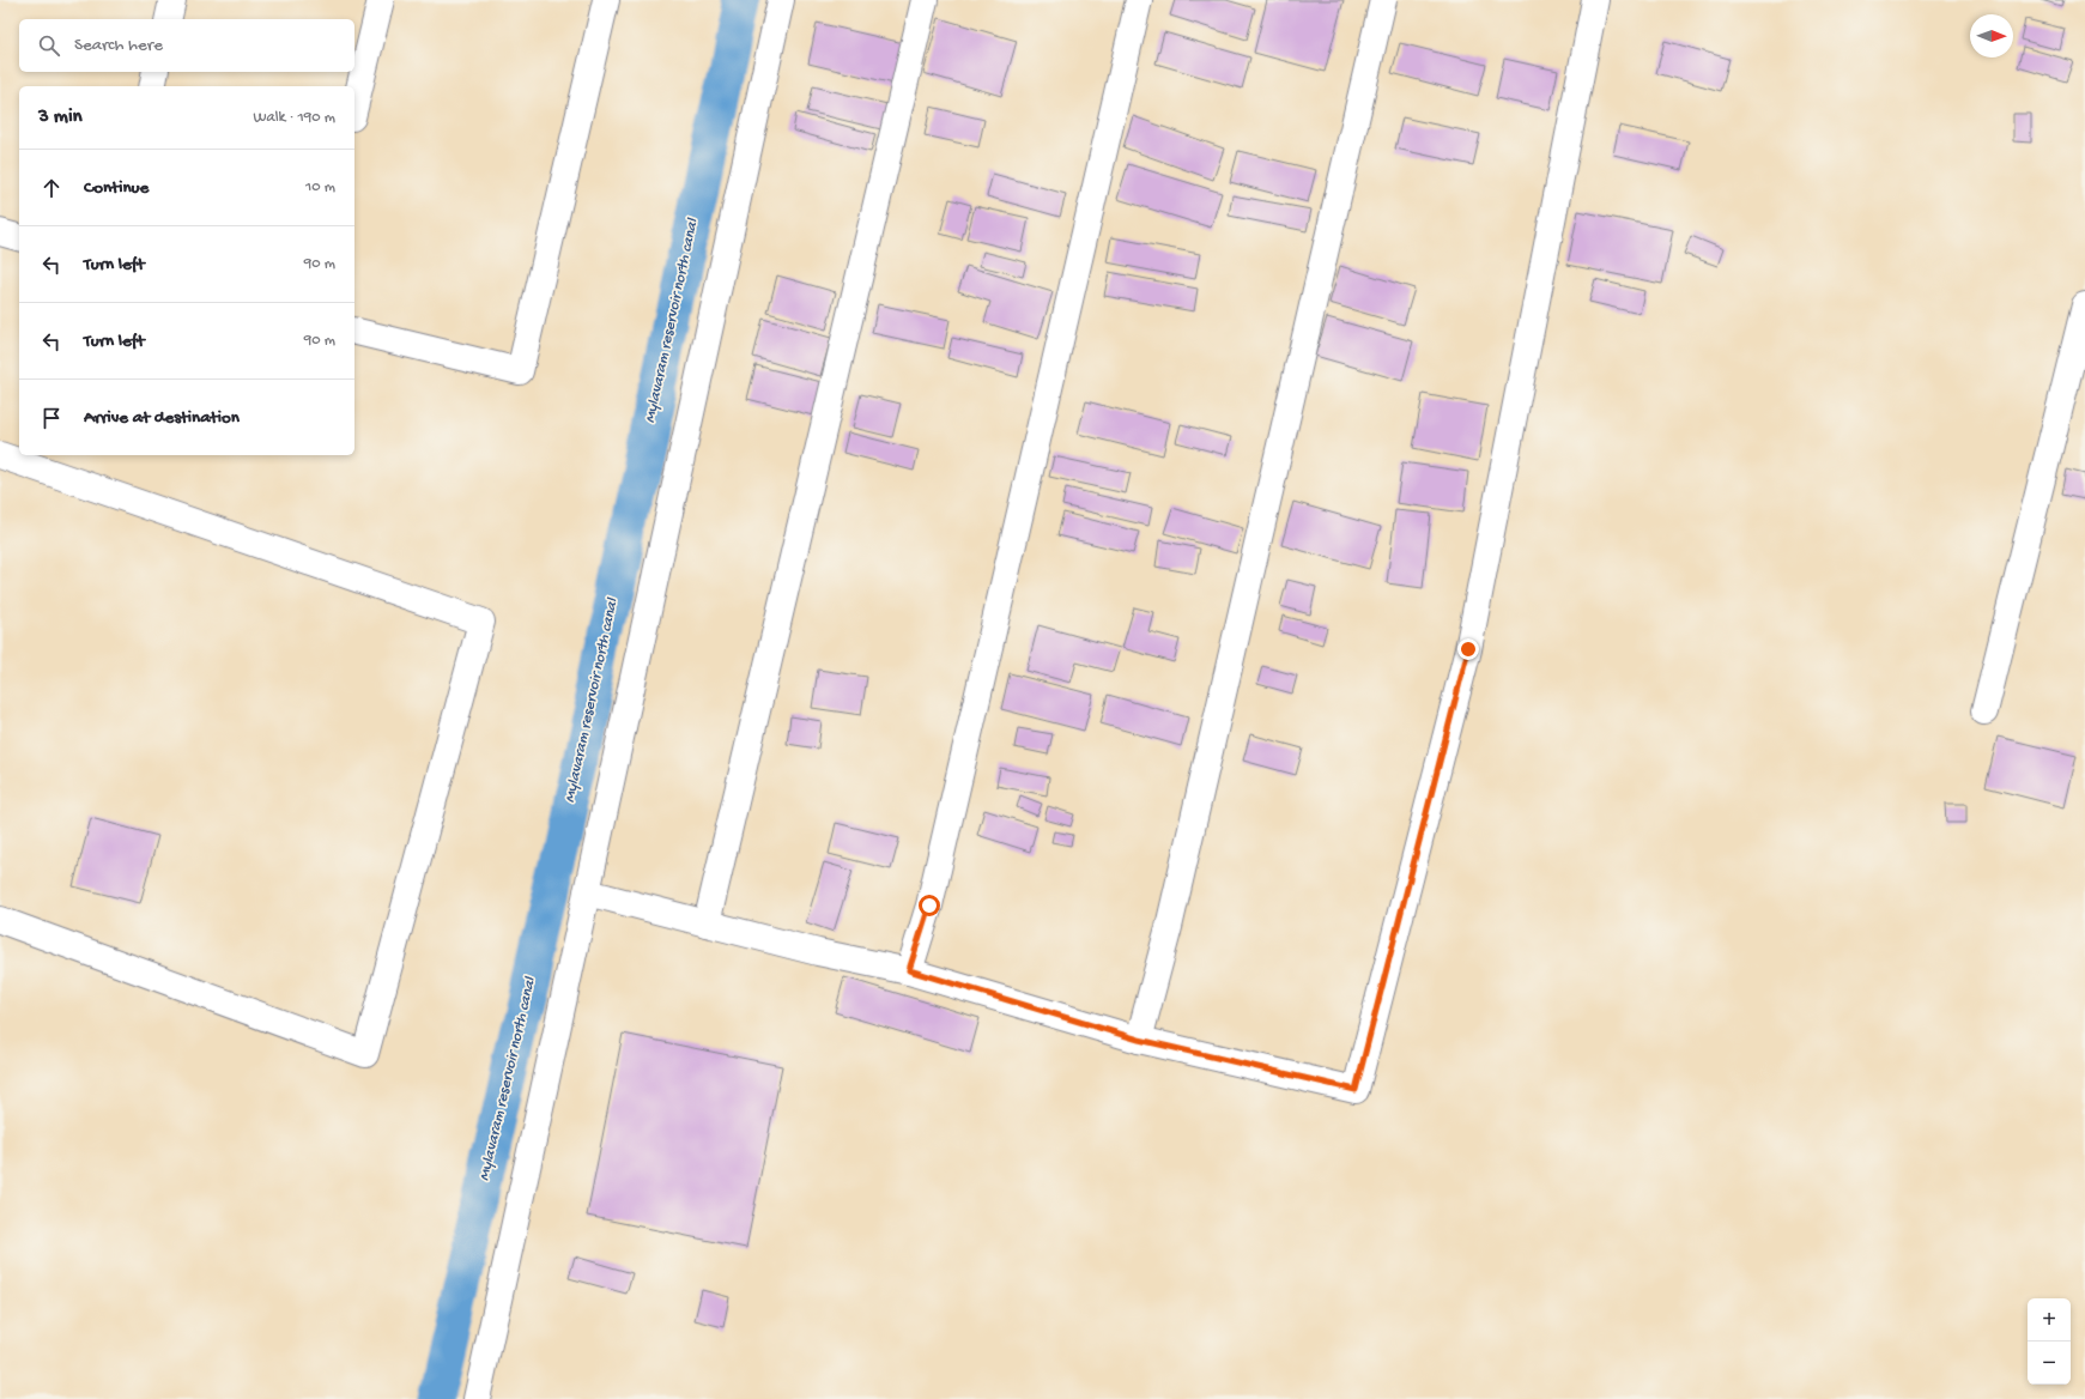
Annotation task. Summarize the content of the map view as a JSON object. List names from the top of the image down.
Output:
{
  "water": ["Mylavaram reservoir north canal"],
  "north": "right",
  "page": {
    "search": "Search here",
    "heading": ["3 min", "Walk · 190 m"],
    "list": [
      ["Continue", "10 m"],
      ["Turn left", "90 m"],
      ["Turn left", "90 m"],
      "Arrive at destination"
    ],
    "map_buttons": ["+", "−"]
  }
}
